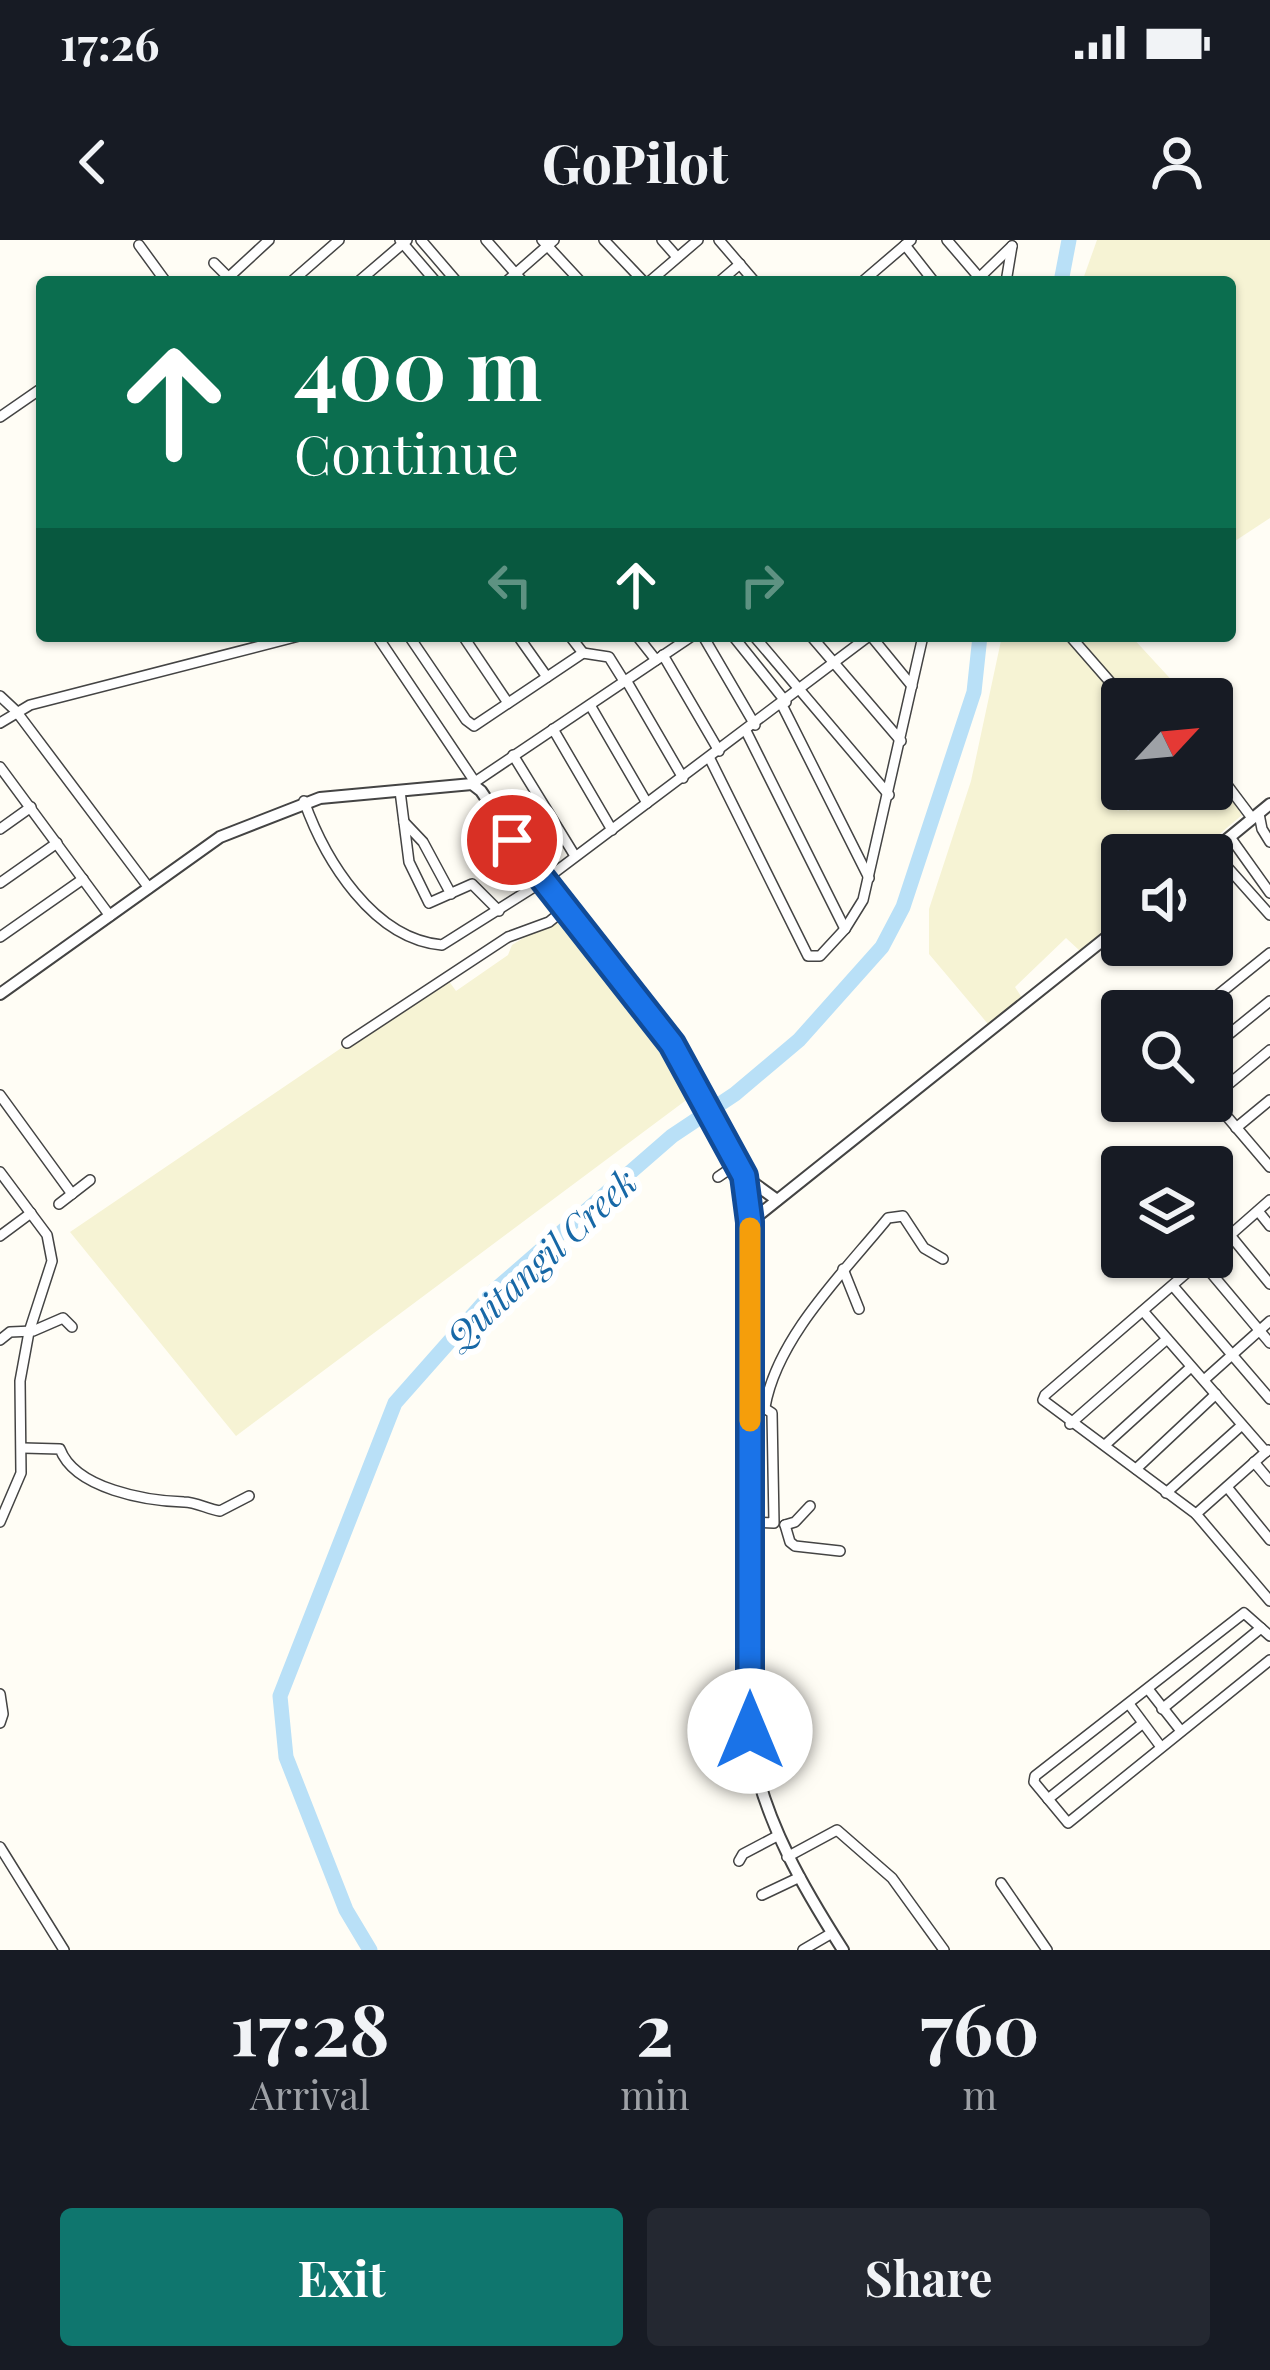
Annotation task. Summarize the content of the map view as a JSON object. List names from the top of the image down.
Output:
{
  "water": ["Quitangil Creek"],
  "north": "top right",
  "page": {
    "status": "17:26",
    "header": "GoPilot",
    "turn": ["400 m", "Continue"],
    "eta": [
      "17:28",
      "Arrival",
      "2",
      "min",
      "760",
      "m"
    ],
    "buttons": ["Exit", "Share"]
  }
}
